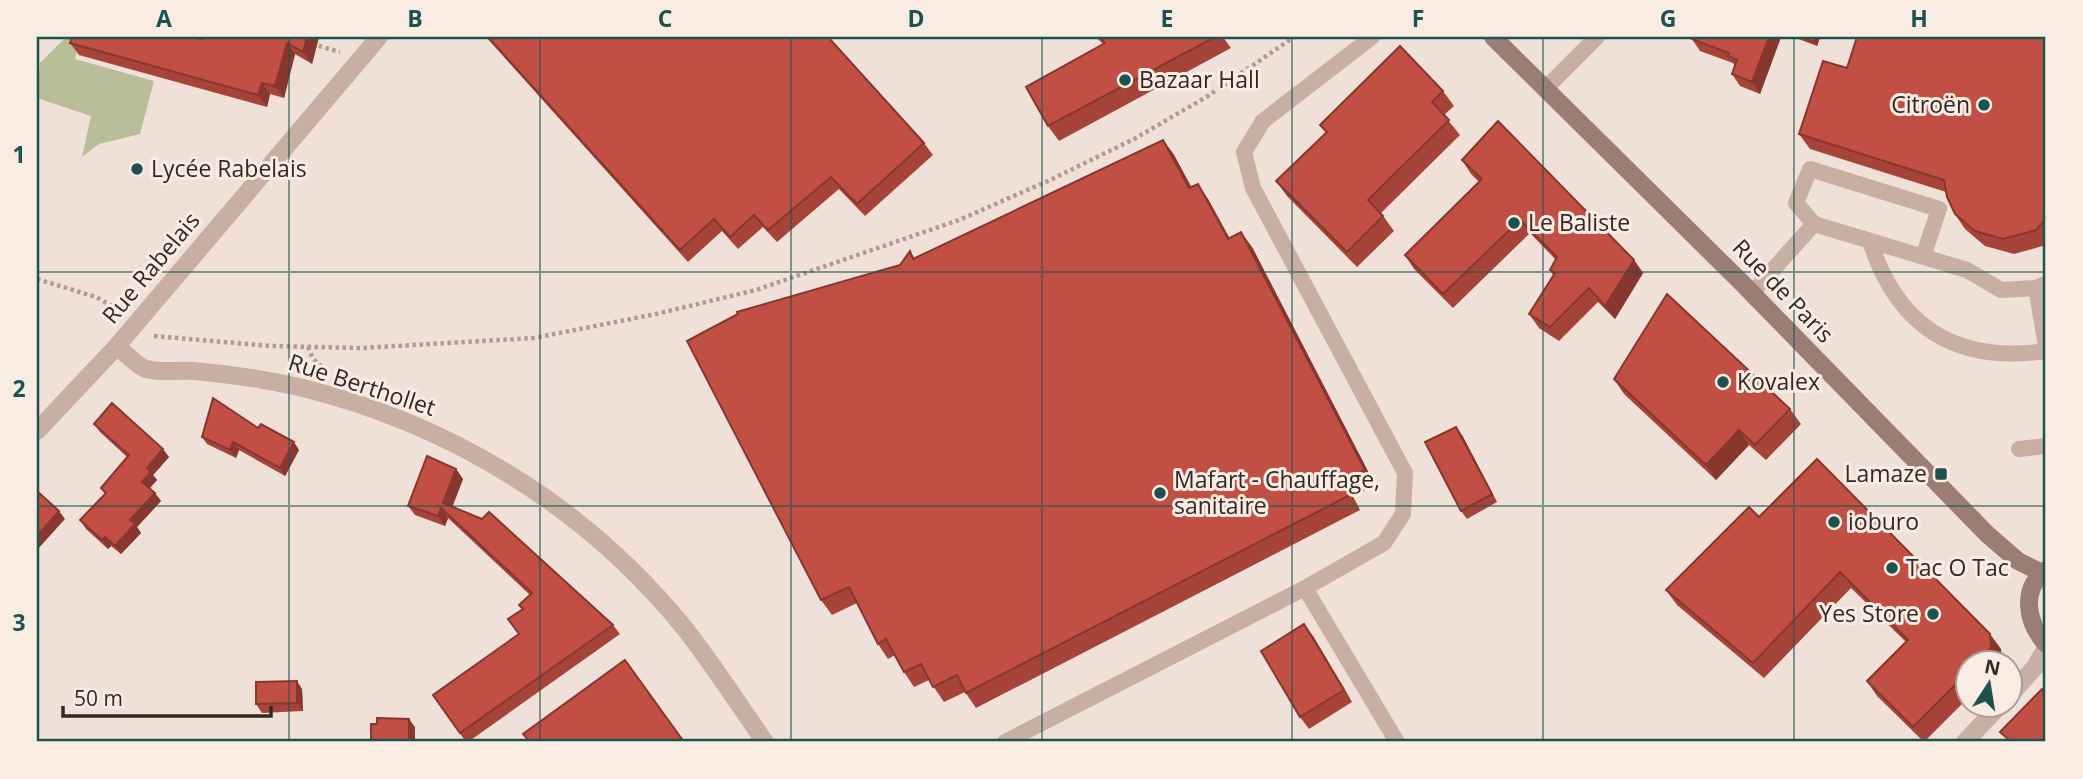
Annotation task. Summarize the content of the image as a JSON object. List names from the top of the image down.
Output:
{
  "streets": {
    "main road": ["Rue de Paris"],
    "street": ["Rue Rabelais", "Rue Berthollet"]
  },
  "crossings": [
    ["Rue Rabelais", "Rue Berthollet"]
  ],
  "places": {
    "other": [
      "Bazaar Hall",
      "Citroën",
      "Lycée Rabelais",
      "Le Baliste",
      "Kovalex",
      "Mafart - Chauffage, sanitaire",
      "ioburo",
      "Tac O Tac",
      "Yes Store"
    ],
    "transit": ["Lamaze"]
  },
  "scale_bar": "50 m",
  "north": "top",
  "grid": {
    "columns": [
      "A",
      "B",
      "C",
      "D",
      "E",
      "F",
      "G",
      "H"
    ],
    "rows": ["1", "2", "3"]
  }
}
